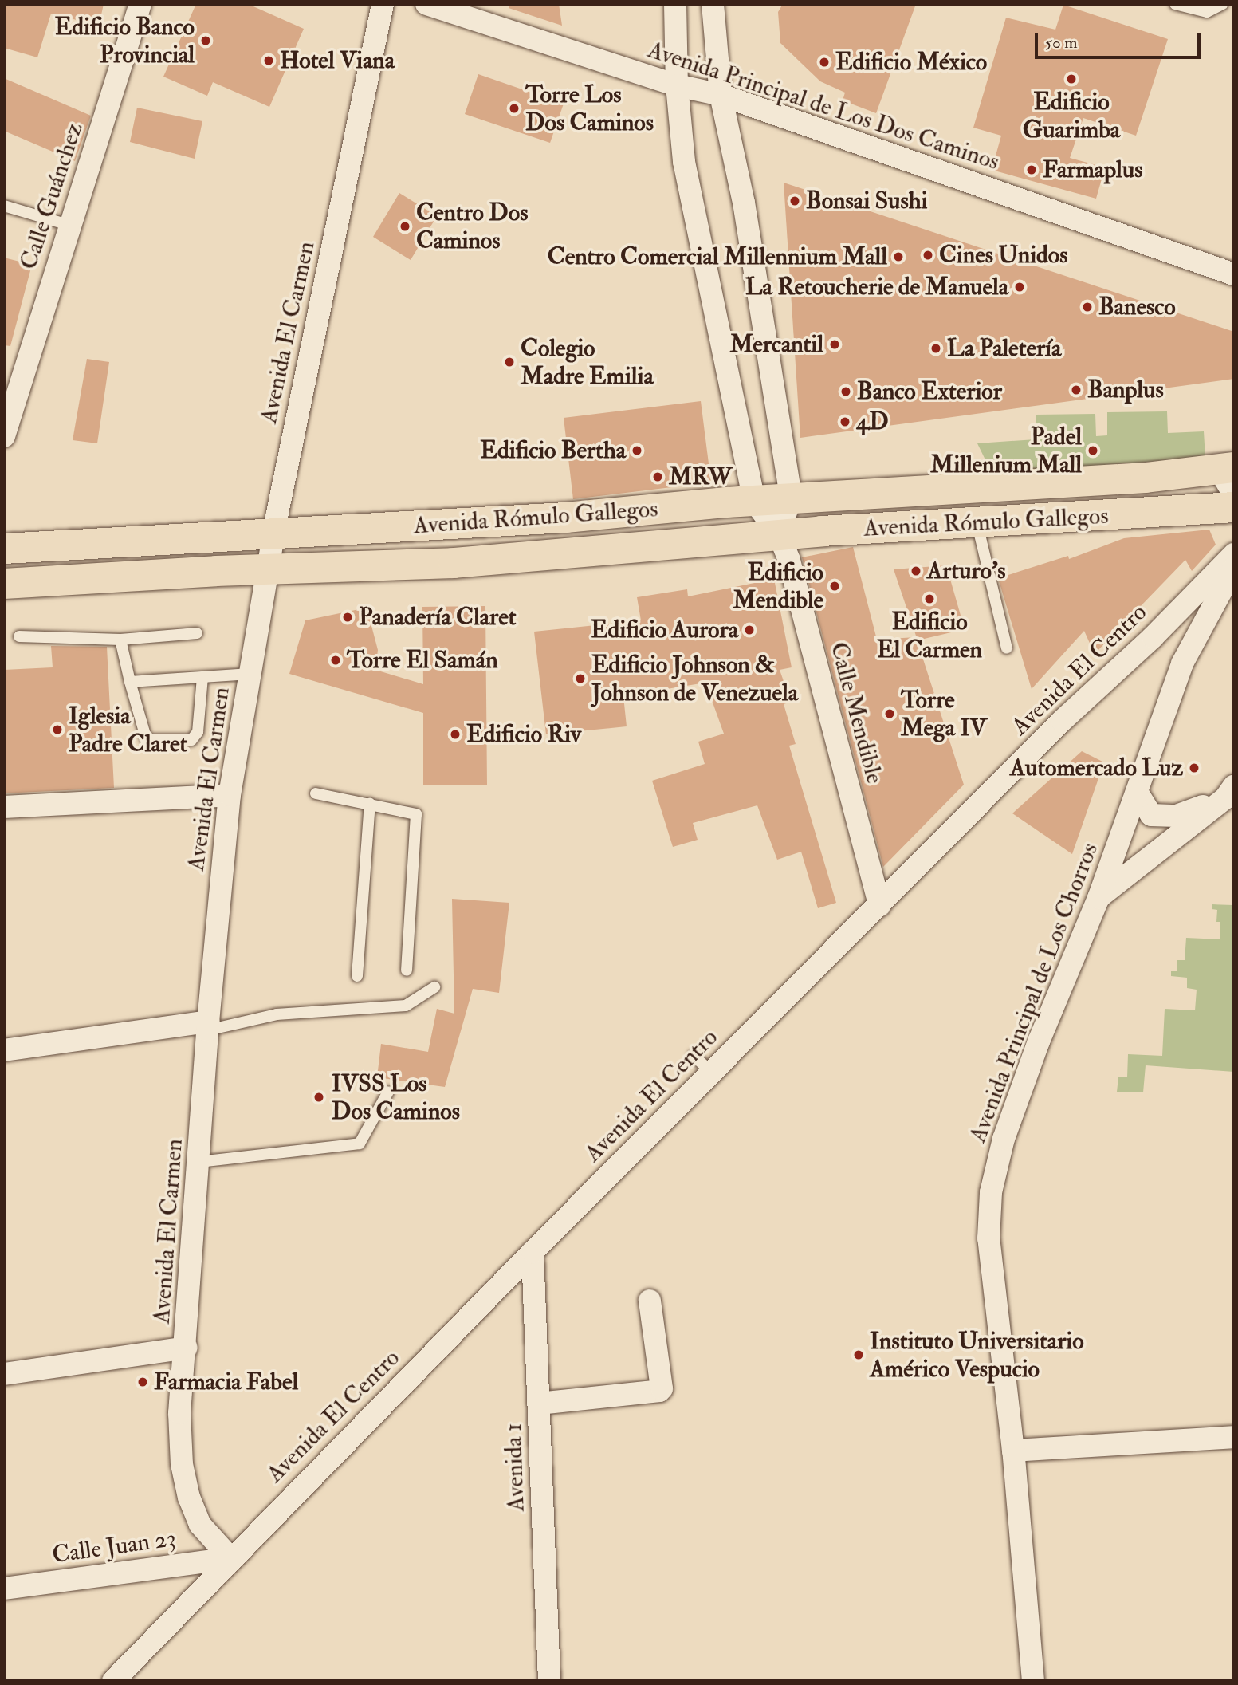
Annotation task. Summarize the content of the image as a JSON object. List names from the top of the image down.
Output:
{
  "streets": {
    "main road": ["Avenida Rómulo Gallegos"],
    "street": [
      "Avenida Principal de Los Dos Caminos",
      "Calle Guánchez",
      "Avenida El Carmen",
      "Avenida El Centro",
      "Calle Mendible",
      "Avenida Principal de Los Chorros",
      "Avenida 1",
      "Calle Juan 23"
    ]
  },
  "crossings": [
    ["Avenida El Carmen", "Avenida Rómulo Gallegos"],
    ["Avenida El Carmen", "Avenida El Centro"],
    ["Avenida El Carmen", "Calle Juan 23"],
    ["Avenida Rómulo Gallegos", "Calle Mendible"],
    ["Avenida El Centro", "Calle Mendible"],
    ["Avenida El Centro", "Avenida Principal de Los Chorros"],
    ["Avenida El Centro", "Avenida 1"],
    ["Avenida El Centro", "Calle Juan 23"]
  ],
  "places": [
    "Edificio Banco Provincial",
    "Hotel Viana",
    "Edificio México",
    "Edificio Guarimba",
    "Torre Los Dos Caminos",
    "Farmaplus",
    "Bonsai Sushi",
    "Centro Dos Caminos",
    "Cines Unidos",
    "Centro Comercial Millennium Mall",
    "La Retoucherie de Manuela",
    "Banesco",
    "Mercantil",
    "La Paletería",
    "Colegio Madre Emilia",
    "Banplus",
    "Banco Exterior",
    "4D",
    "Edificio Bertha",
    "Padel Millenium Mall",
    "MRW",
    "Arturo's",
    "Edificio Mendible",
    "Edificio El Carmen",
    "Panadería Claret",
    "Edificio Aurora",
    "Torre El Samán",
    "Edificio Johnson & Johnson de Venezuela",
    "Torre Mega IV",
    "Iglesia Padre Claret",
    "Edificio Riv",
    "Automercado Luz",
    "IVSS Los Dos Caminos",
    "Instituto Universitario Américo Vespucio",
    "Farmacia Fabel"
  ],
  "scale_bar": "50 m"
}
